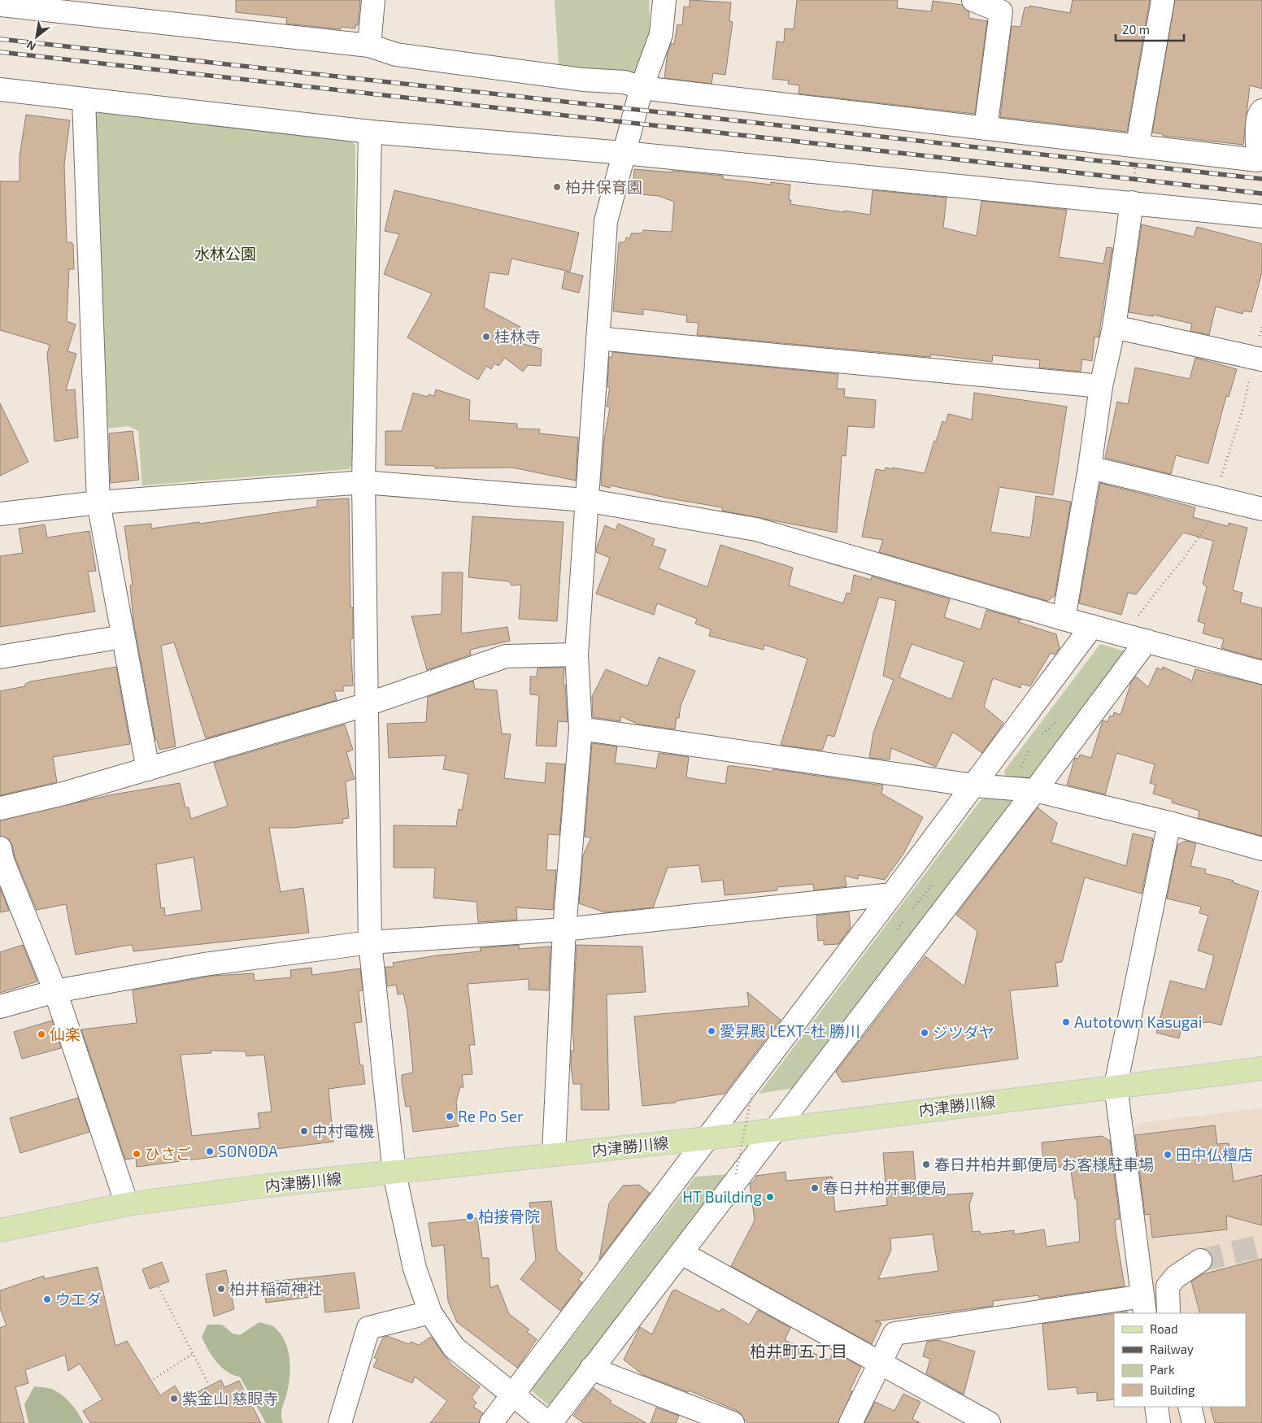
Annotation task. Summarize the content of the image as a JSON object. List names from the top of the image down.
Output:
{
  "streets": {
    "main road": ["内津勝川線"]
  },
  "districts": ["柏井町五丁目"],
  "parks": ["水林公園"],
  "places": [
    "柏井保育園",
    "桂林寺",
    "Autotown Kasugai",
    "愛昇殿 LEXT-杜 勝川",
    "ジツダヤ",
    "仙楽",
    "Re Po Ser",
    "中村電機",
    "SONODA",
    "ひさご",
    "田中仏檀店",
    "春日井柏井郵便局 お客様駐車場",
    "春日井柏井郵便局",
    "HT Building",
    "柏接骨院",
    "柏井稲荷神社",
    "ウエダ",
    "紫金山 慈眼寺"
  ],
  "legend": [
    "Road",
    "Railway",
    "Park",
    "Building"
  ],
  "scale_bar": "20 m",
  "north": "bottom left"
}
